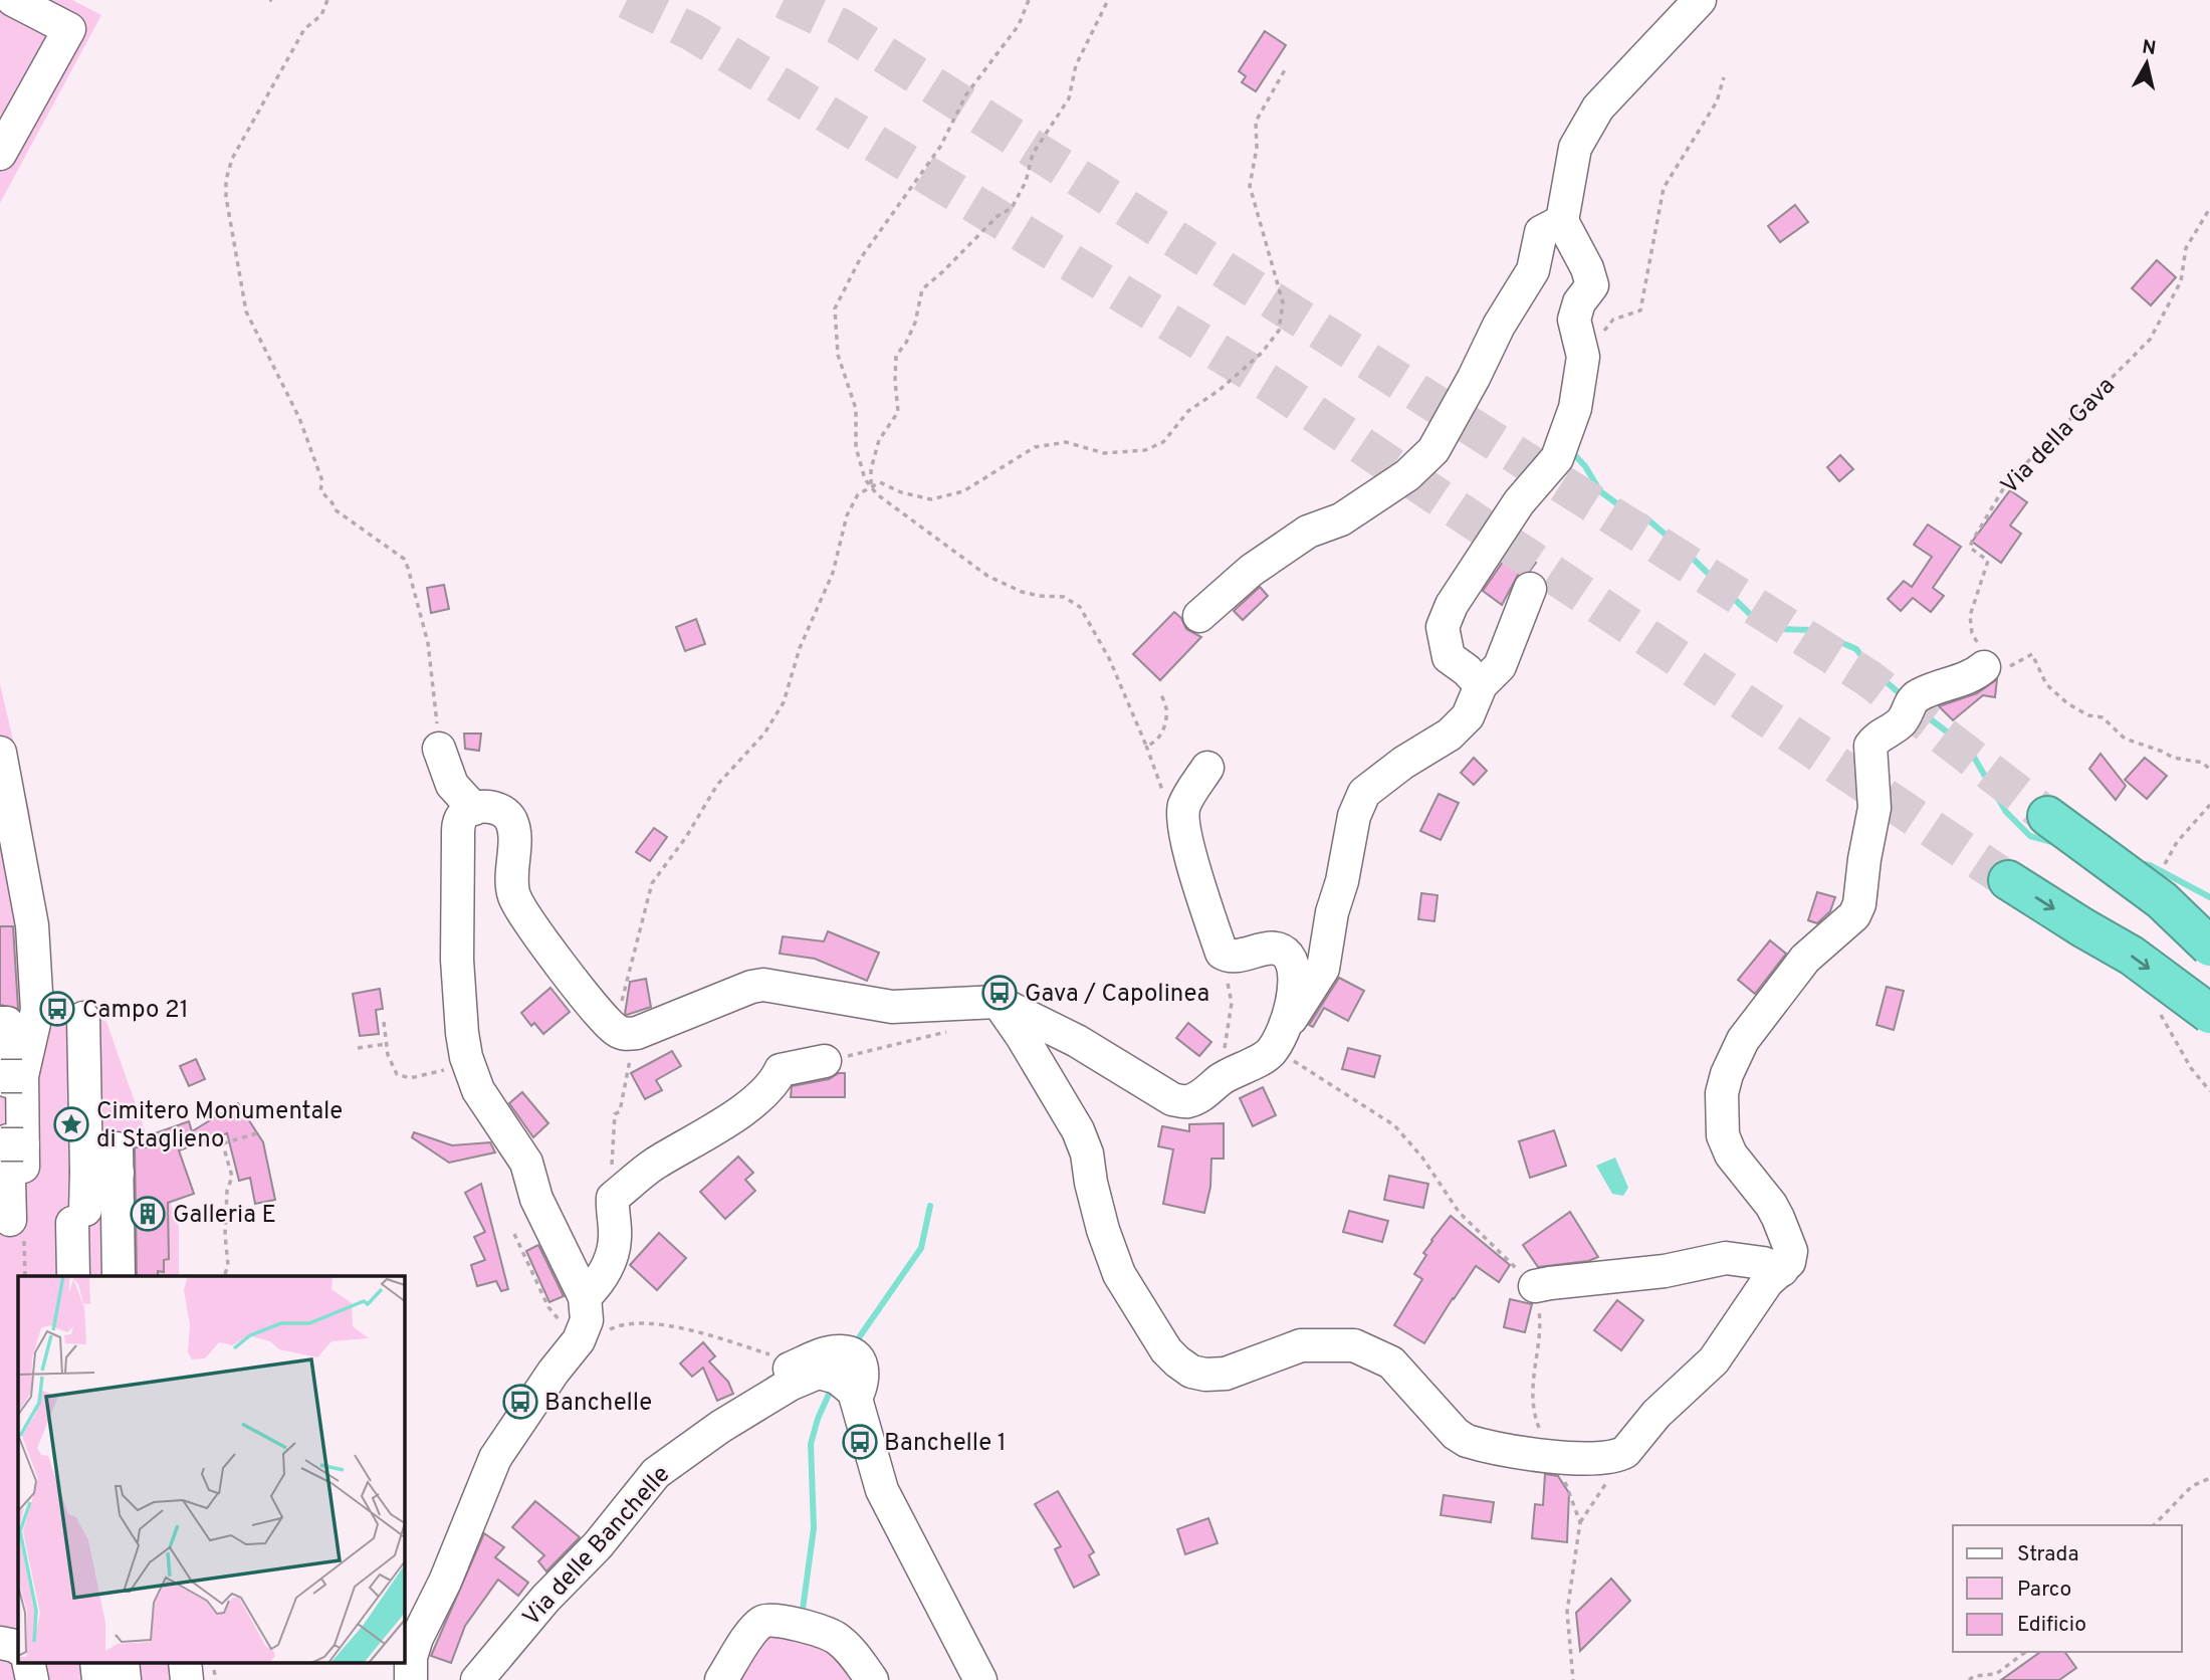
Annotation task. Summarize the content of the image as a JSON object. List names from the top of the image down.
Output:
{
  "streets": {
    "street": ["Via delle Banchelle"],
    "path": ["Via della Gava"]
  },
  "places": {
    "bus stop": [
      "Gava / Capolinea",
      "Campo 21",
      "Banchelle",
      "Banchelle 1"
    ],
    "place": ["Cimitero Monumentale di Staglieno"],
    "building": ["Galleria E"]
  },
  "legend": ["Strada", "Parco", "Edificio"],
  "north": "top"
}
